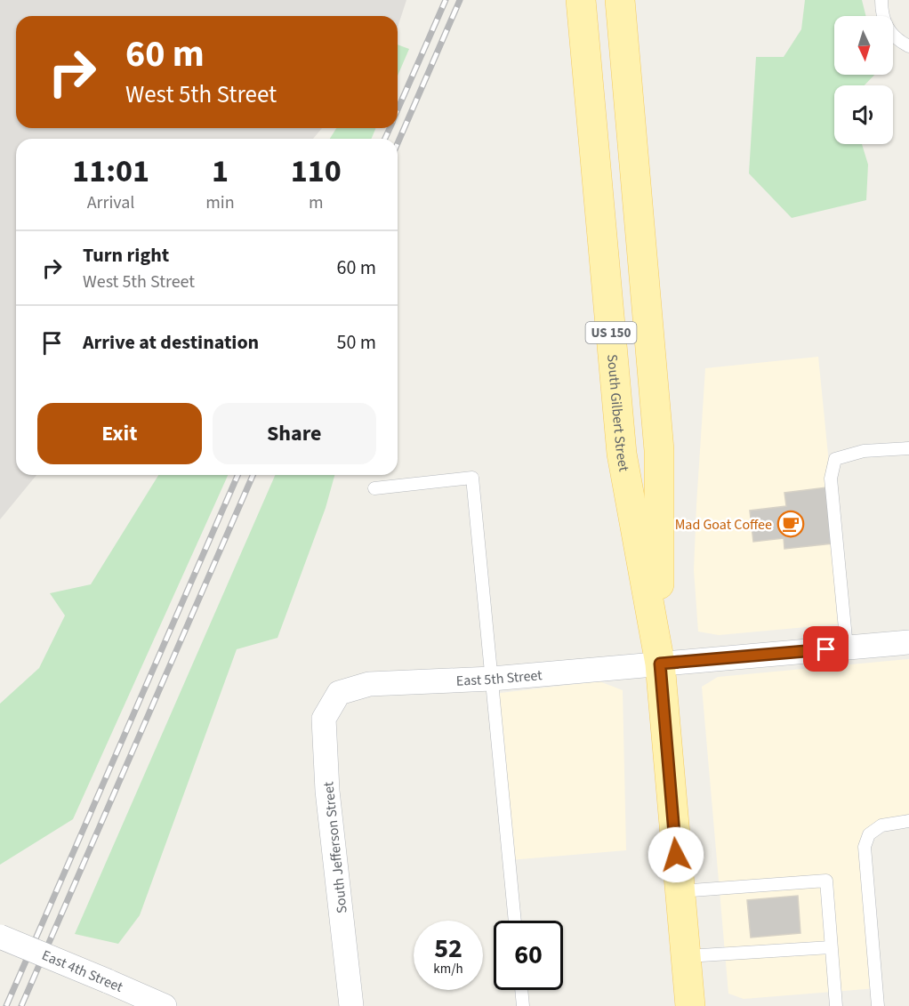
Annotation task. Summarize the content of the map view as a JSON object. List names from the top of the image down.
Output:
{
  "streets": {
    "main road": ["US 150", "South Gilbert Street"],
    "street": ["East 5th Street", "South Jefferson Street", "East 4th Street"]
  },
  "crossings": [
    ["South Gilbert Street", "East 5th Street"],
    ["East 5th Street", "South Jefferson Street"]
  ],
  "places": {
    "cafe": ["Mad Goat Coffee"]
  },
  "north": "bottom",
  "page": {
    "turn": ["60 m", "West 5th Street"],
    "eta": [
      "11:01",
      "Arrival",
      "1",
      "min",
      "110",
      "m"
    ],
    "list": [
      {
        "name": "Turn right",
        "note": "West 5th Street",
        "value": "60 m"
      },
      {
        "name": "Arrive at destination",
        "value": "50 m"
      }
    ],
    "buttons": ["Exit", "Share"],
    "speed": "52 km/h",
    "limit": "60"
  }
}
